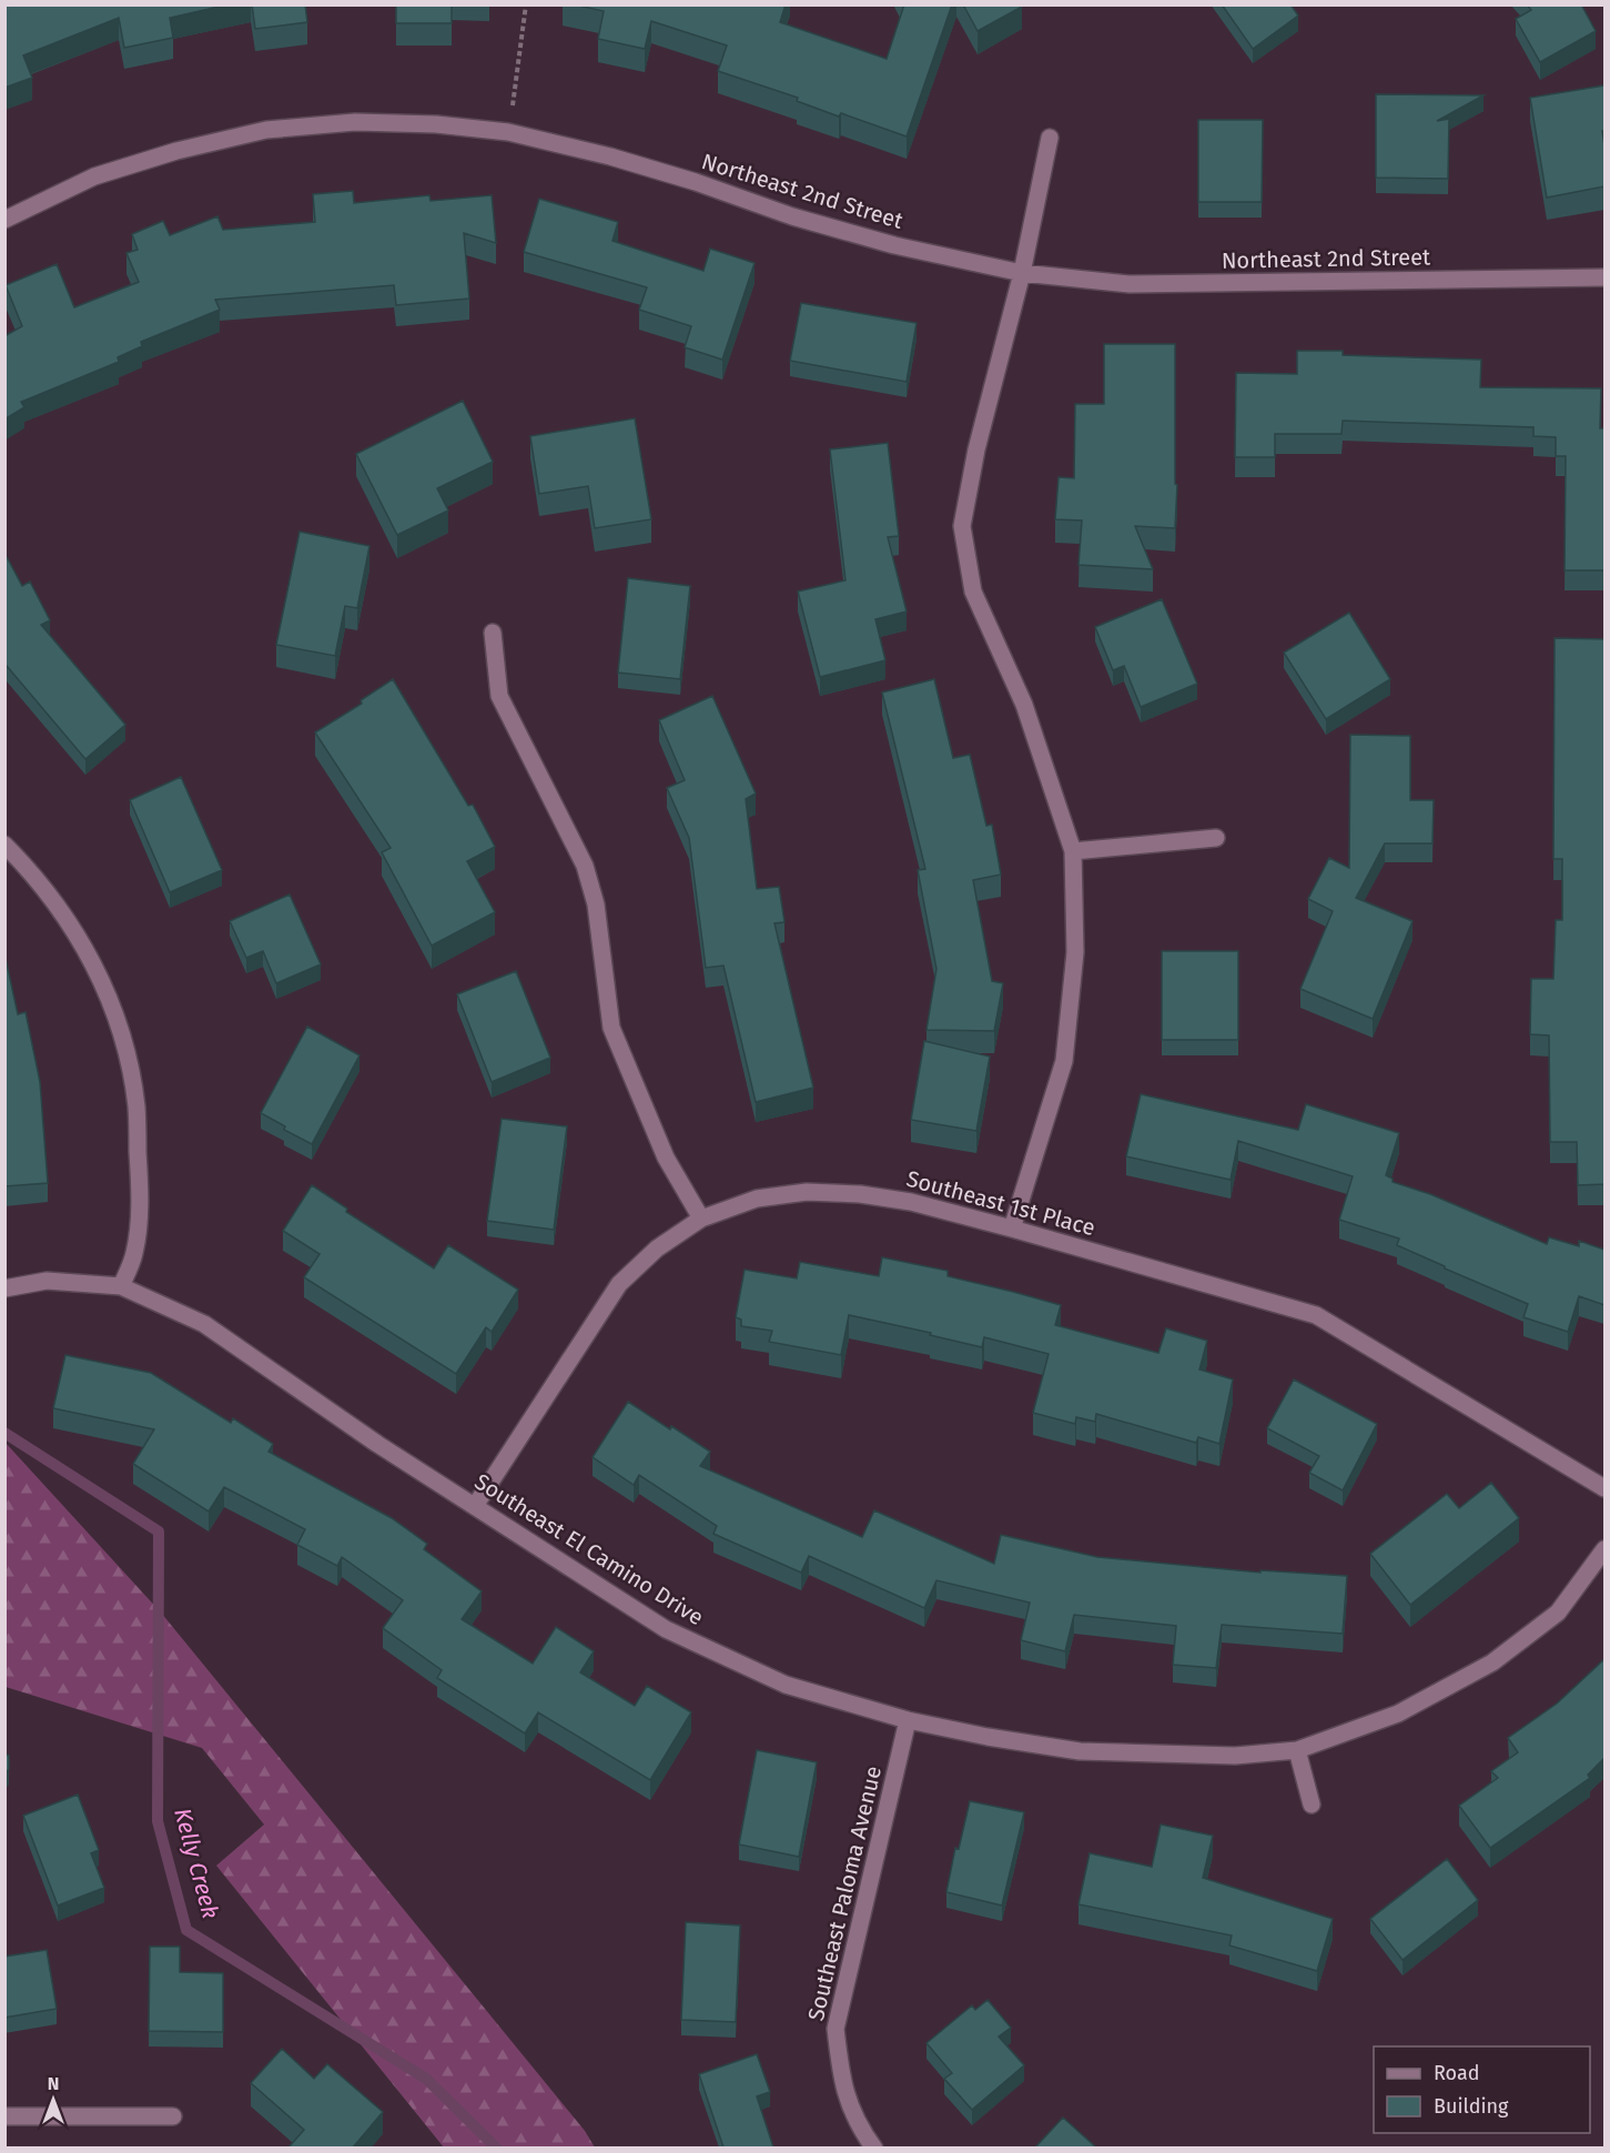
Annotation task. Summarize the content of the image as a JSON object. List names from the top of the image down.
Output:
{
  "streets": {
    "street": [
      "Northeast 2nd Street",
      "Southeast 1st Place",
      "Southeast El Camino Drive",
      "Southeast Paloma Avenue"
    ]
  },
  "crossings": [
    ["Southeast 1st Place", "Southeast El Camino Drive"],
    ["Southeast El Camino Drive", "Southeast Paloma Avenue"]
  ],
  "water": ["Kelly Creek"],
  "legend": ["Road", "Building"],
  "north": "top"
}
